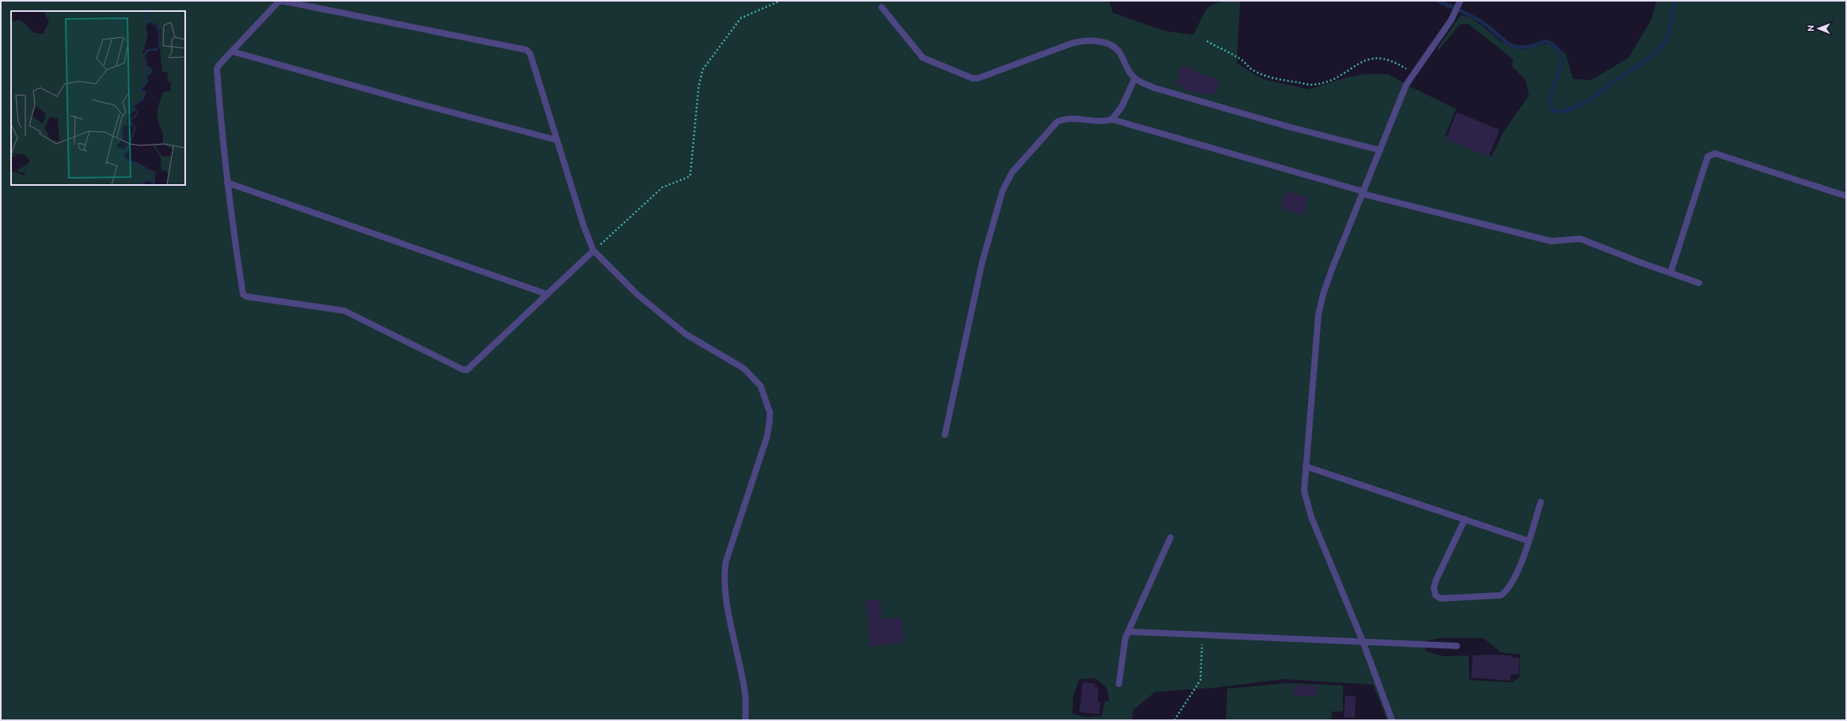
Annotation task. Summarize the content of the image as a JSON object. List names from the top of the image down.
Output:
{
  "north": "left"
}
